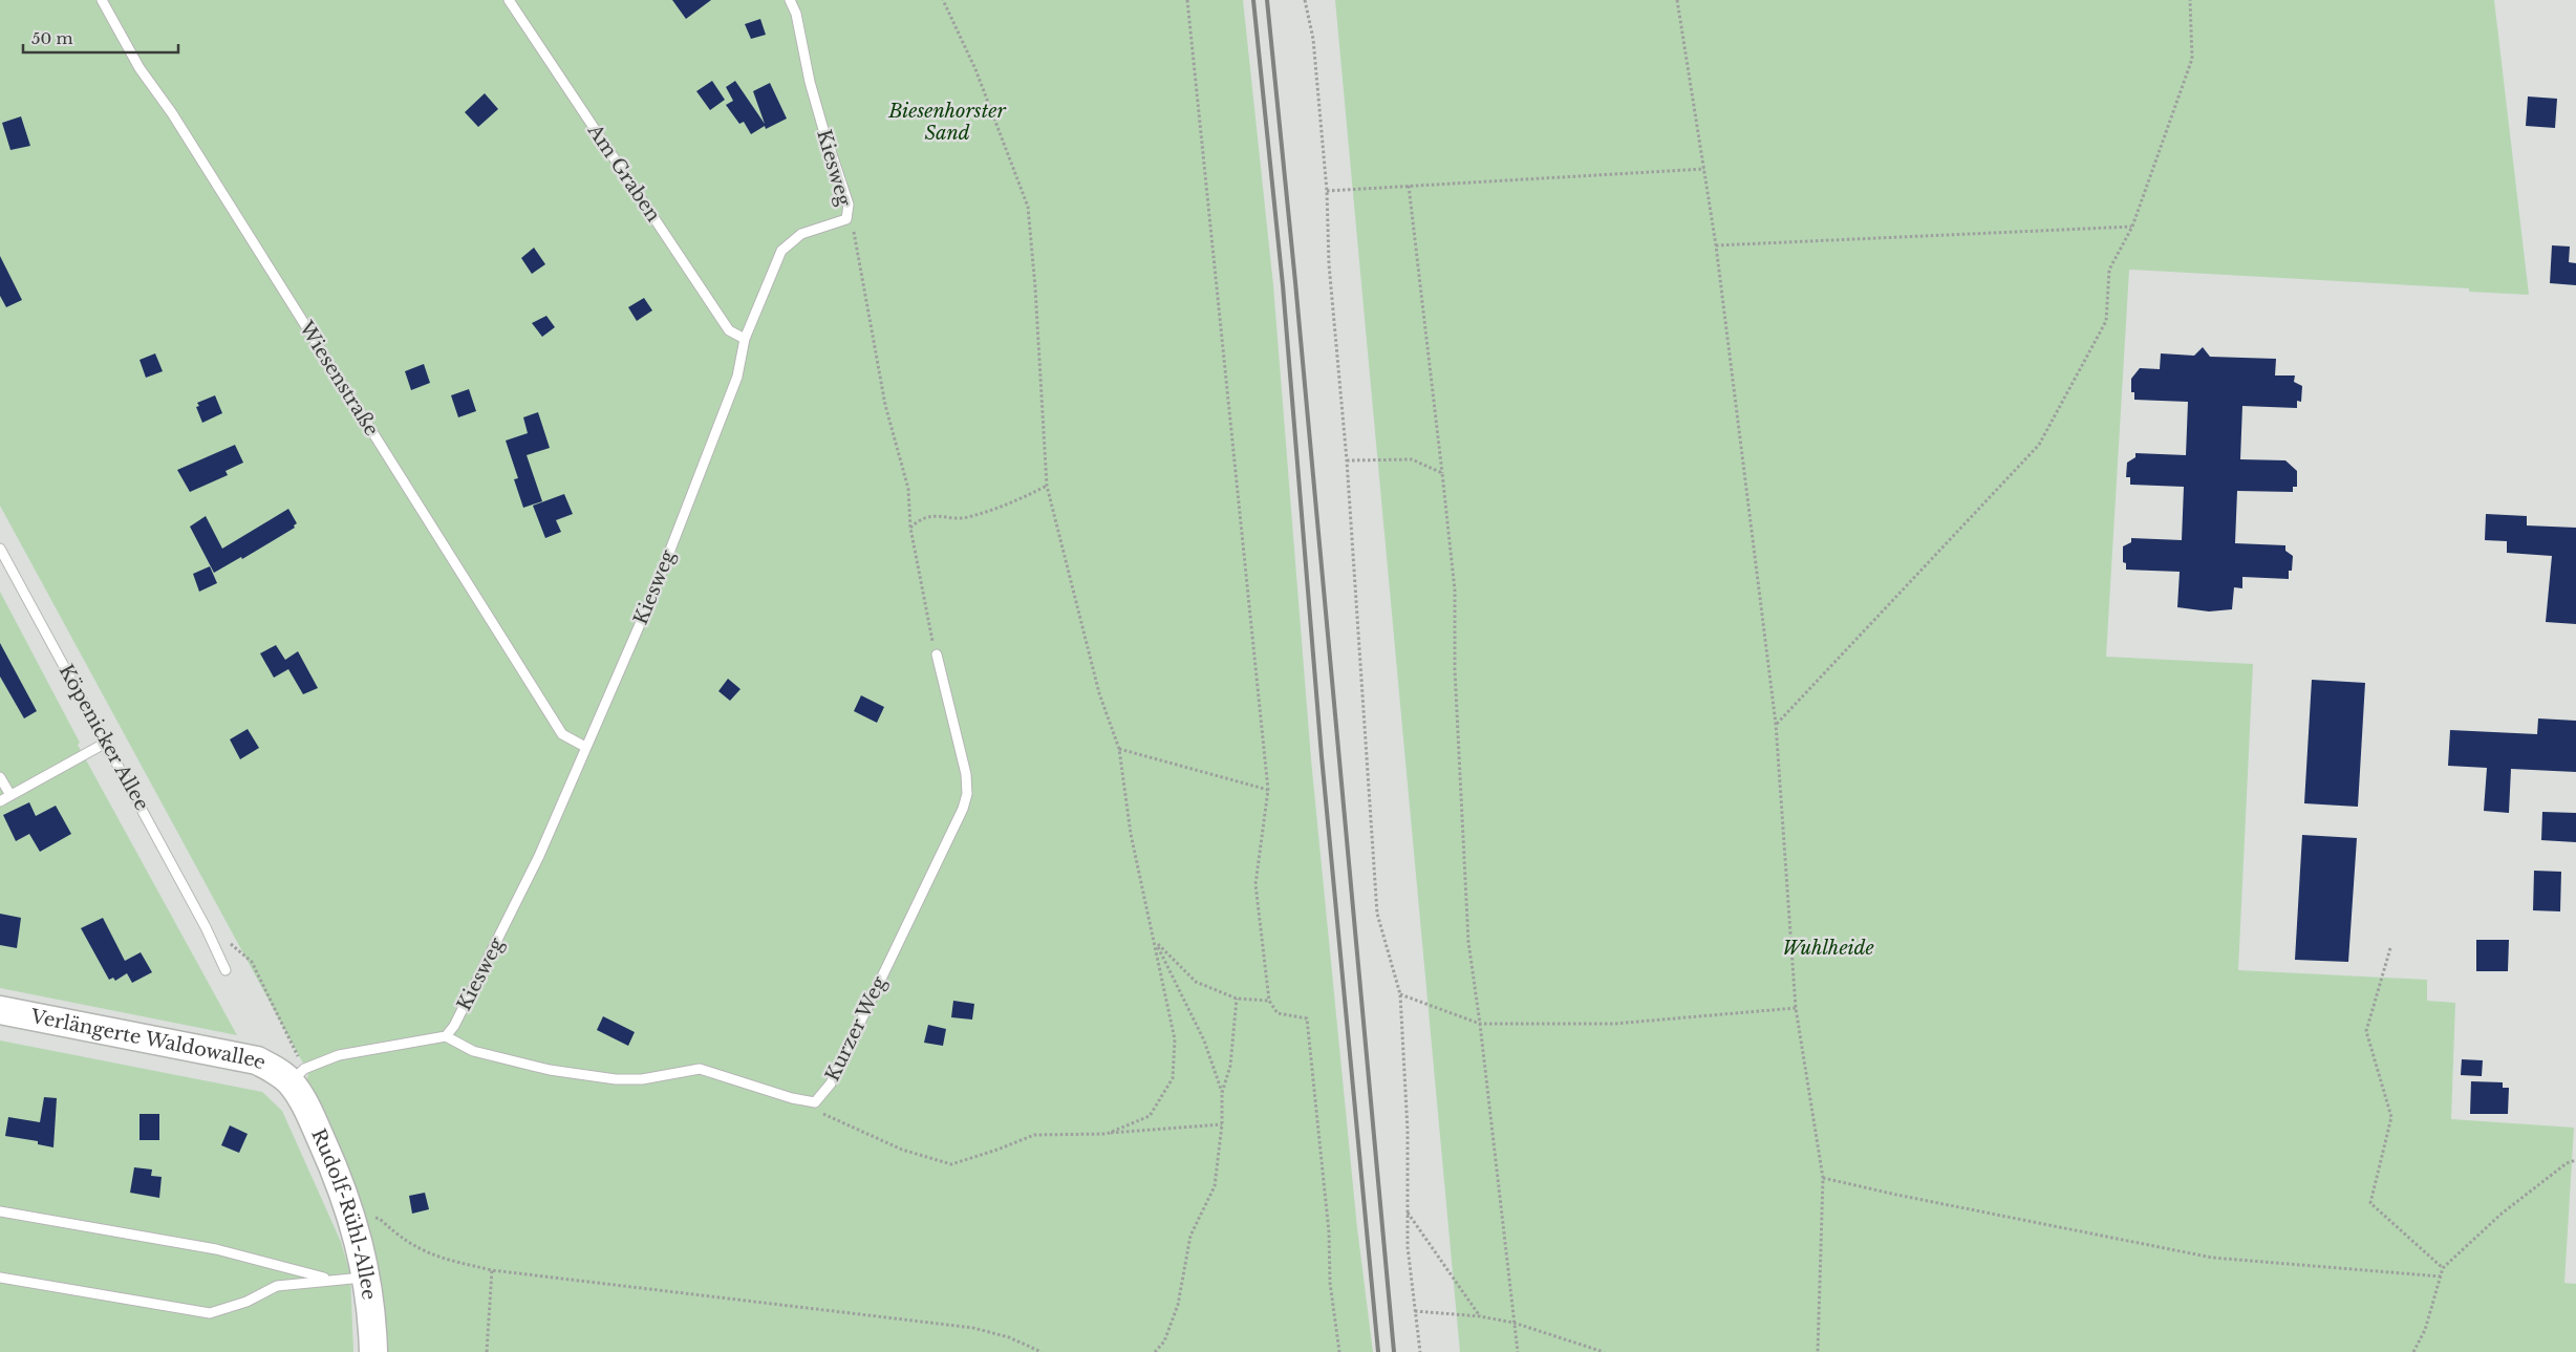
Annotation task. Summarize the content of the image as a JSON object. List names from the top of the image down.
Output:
{
  "streets": {
    "street": ["Verlängerte Waldowallee", "Rudolf-Rühl-Allee"],
    "lane": [
      "Kiesweg",
      "Am Graben",
      "Wiesenstraße",
      "Köpenicker Allee",
      "Kurzer Weg"
    ]
  },
  "crossings": [
    ["Kiesweg", "Am Graben"],
    ["Kiesweg", "Wiesenstraße"],
    ["Kiesweg", "Kurzer Weg"],
    ["Verlängerte Waldowallee", "Rudolf-Rühl-Allee"]
  ],
  "parks": ["Biesenhorster Sand", "Wuhlheide"],
  "scale_bar": "50 m"
}
